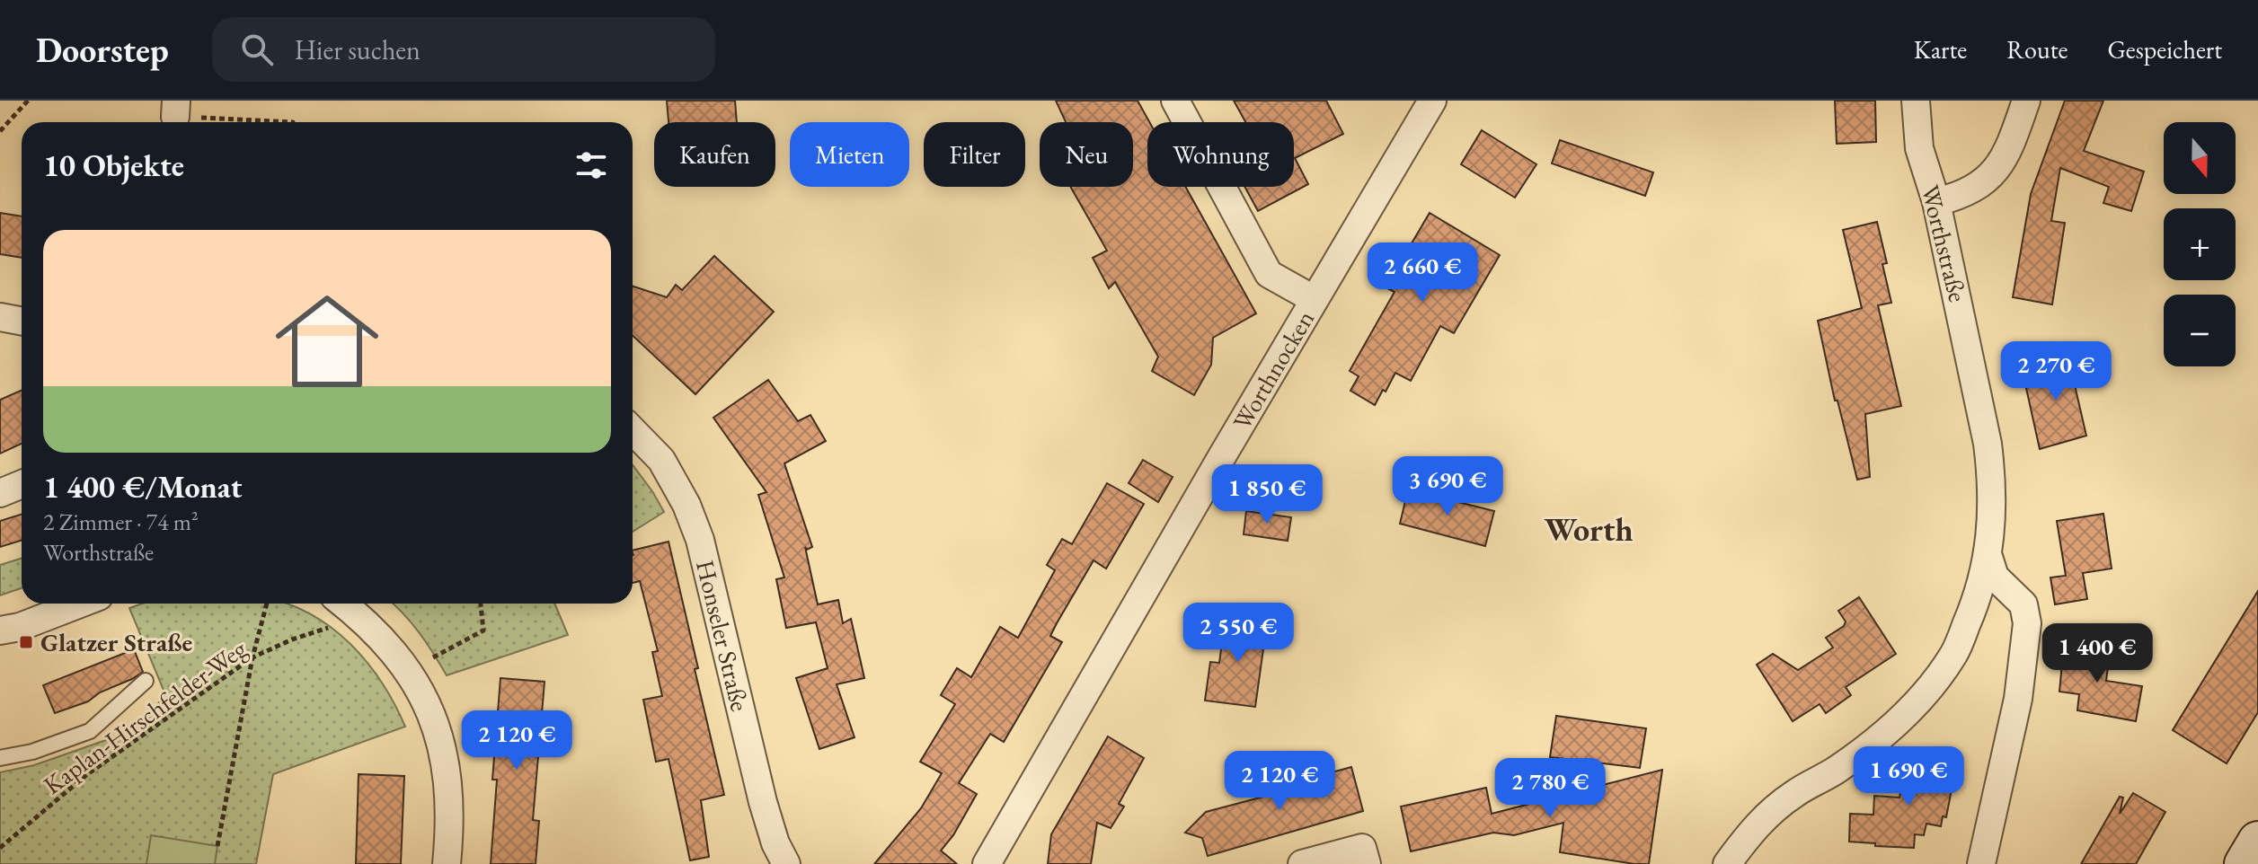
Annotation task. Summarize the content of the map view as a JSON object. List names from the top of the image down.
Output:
{
  "streets": {
    "street": ["Worthstraße", "Worthnocken", "Honseler Straße"],
    "path": ["Kaplan-Hirschfelder-Weg"]
  },
  "districts": ["Worth"],
  "places": {
    "transit": ["Glatzer Straße"]
  },
  "north": "bottom",
  "page": {
    "header": "Doorstep",
    "search": "Hier suchen",
    "nav": ["Karte", "Route", "Gespeichert"],
    "map_buttons": ["+", "−"],
    "chip": [
      "Kaufen",
      "Mieten",
      "Filter",
      "Neu",
      "Wohnung"
    ],
    "heading": "10 Objekte",
    "list": [
      {
        "name": "1 400 €/Monat",
        "note": "2 Zimmer · 74 m² · Worthstraße"
      }
    ],
    "price": [
      "2 660 €",
      "2 270 €",
      "3 690 €",
      "1 850 €",
      "2 550 €",
      "1 400 €",
      "2 120 €",
      "1 690 €",
      "2 120 €",
      "2 780 €"
    ]
  }
}
